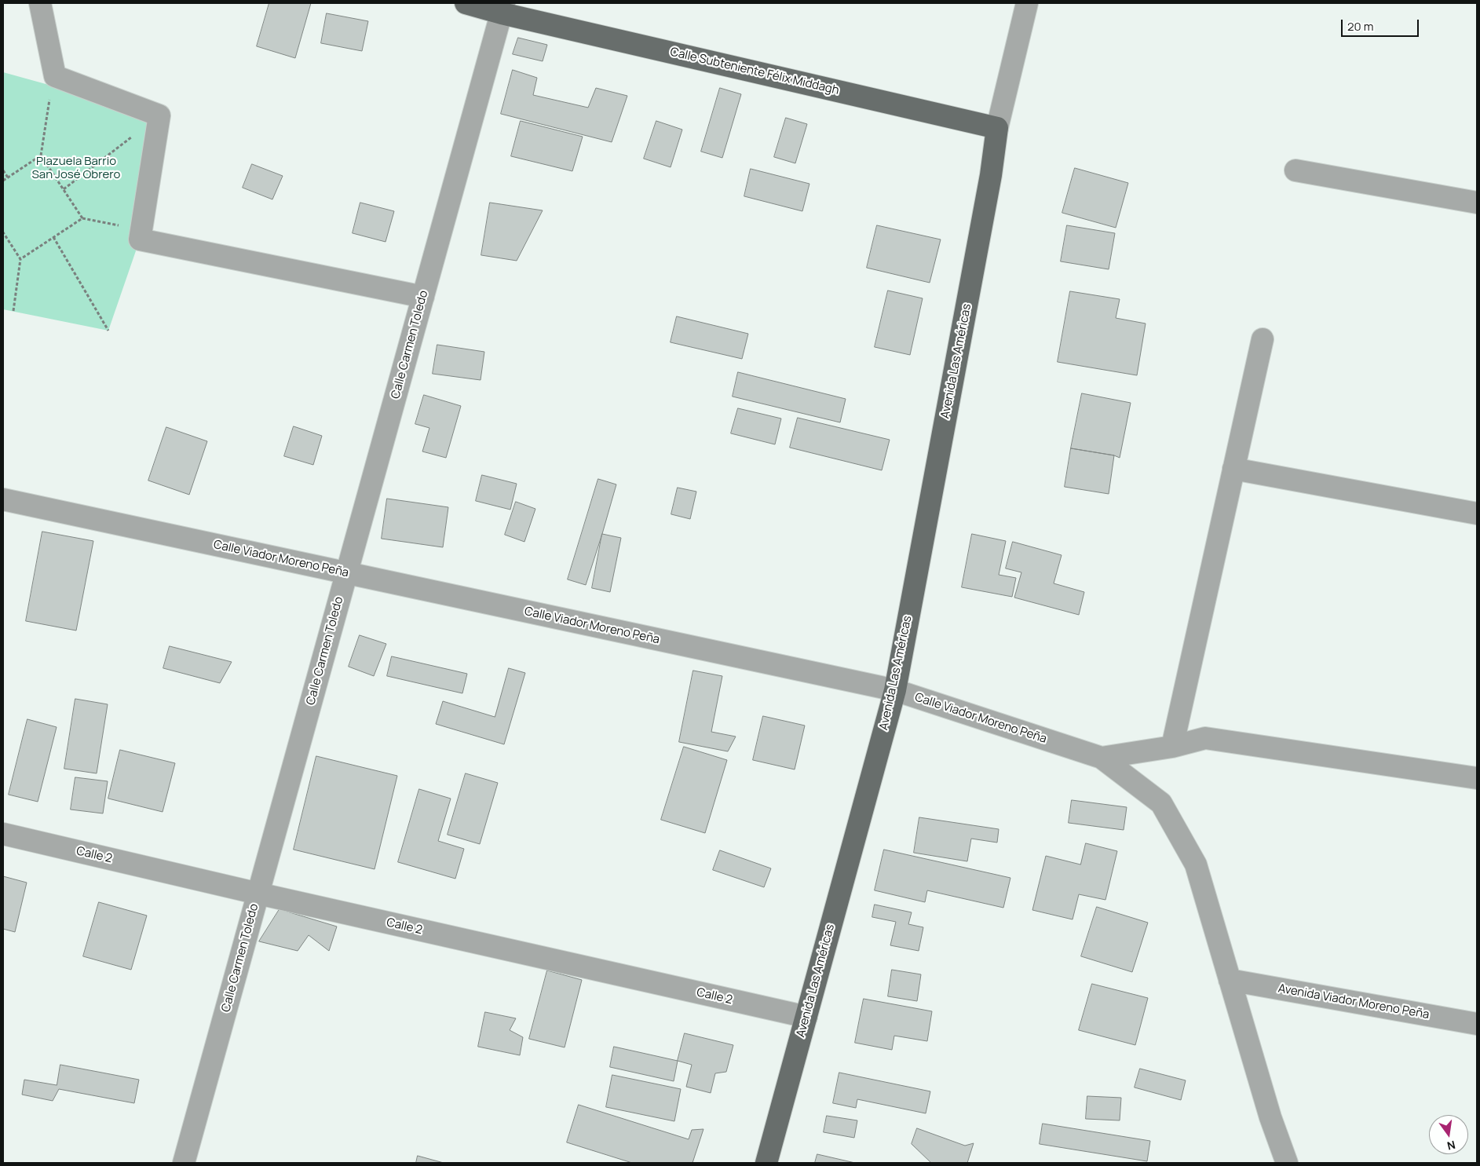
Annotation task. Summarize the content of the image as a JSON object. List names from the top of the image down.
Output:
{
  "streets": {
    "main road": ["Calle Subteniente Félix Middagh", "Avenida Las Américas"],
    "street": [
      "Calle Carmen Toledo",
      "Calle Viador Moreno Peña",
      "Calle 2",
      "Avenida Viador Moreno Peña"
    ]
  },
  "crossings": [
    ["Calle Subteniente Félix Middagh", "Calle Carmen Toledo"],
    ["Calle Subteniente Félix Middagh", "Avenida Las Américas"],
    ["Calle Carmen Toledo", "Calle Viador Moreno Peña"],
    ["Calle Carmen Toledo", "Calle 2"],
    ["Avenida Las Américas", "Calle Viador Moreno Peña"],
    ["Avenida Las Américas", "Calle 2"],
    ["Calle Viador Moreno Peña", "Avenida Viador Moreno Peña"]
  ],
  "parks": ["Plazuela Barrio San José Obrero"],
  "scale_bar": "20 m",
  "north": "bottom"
}
